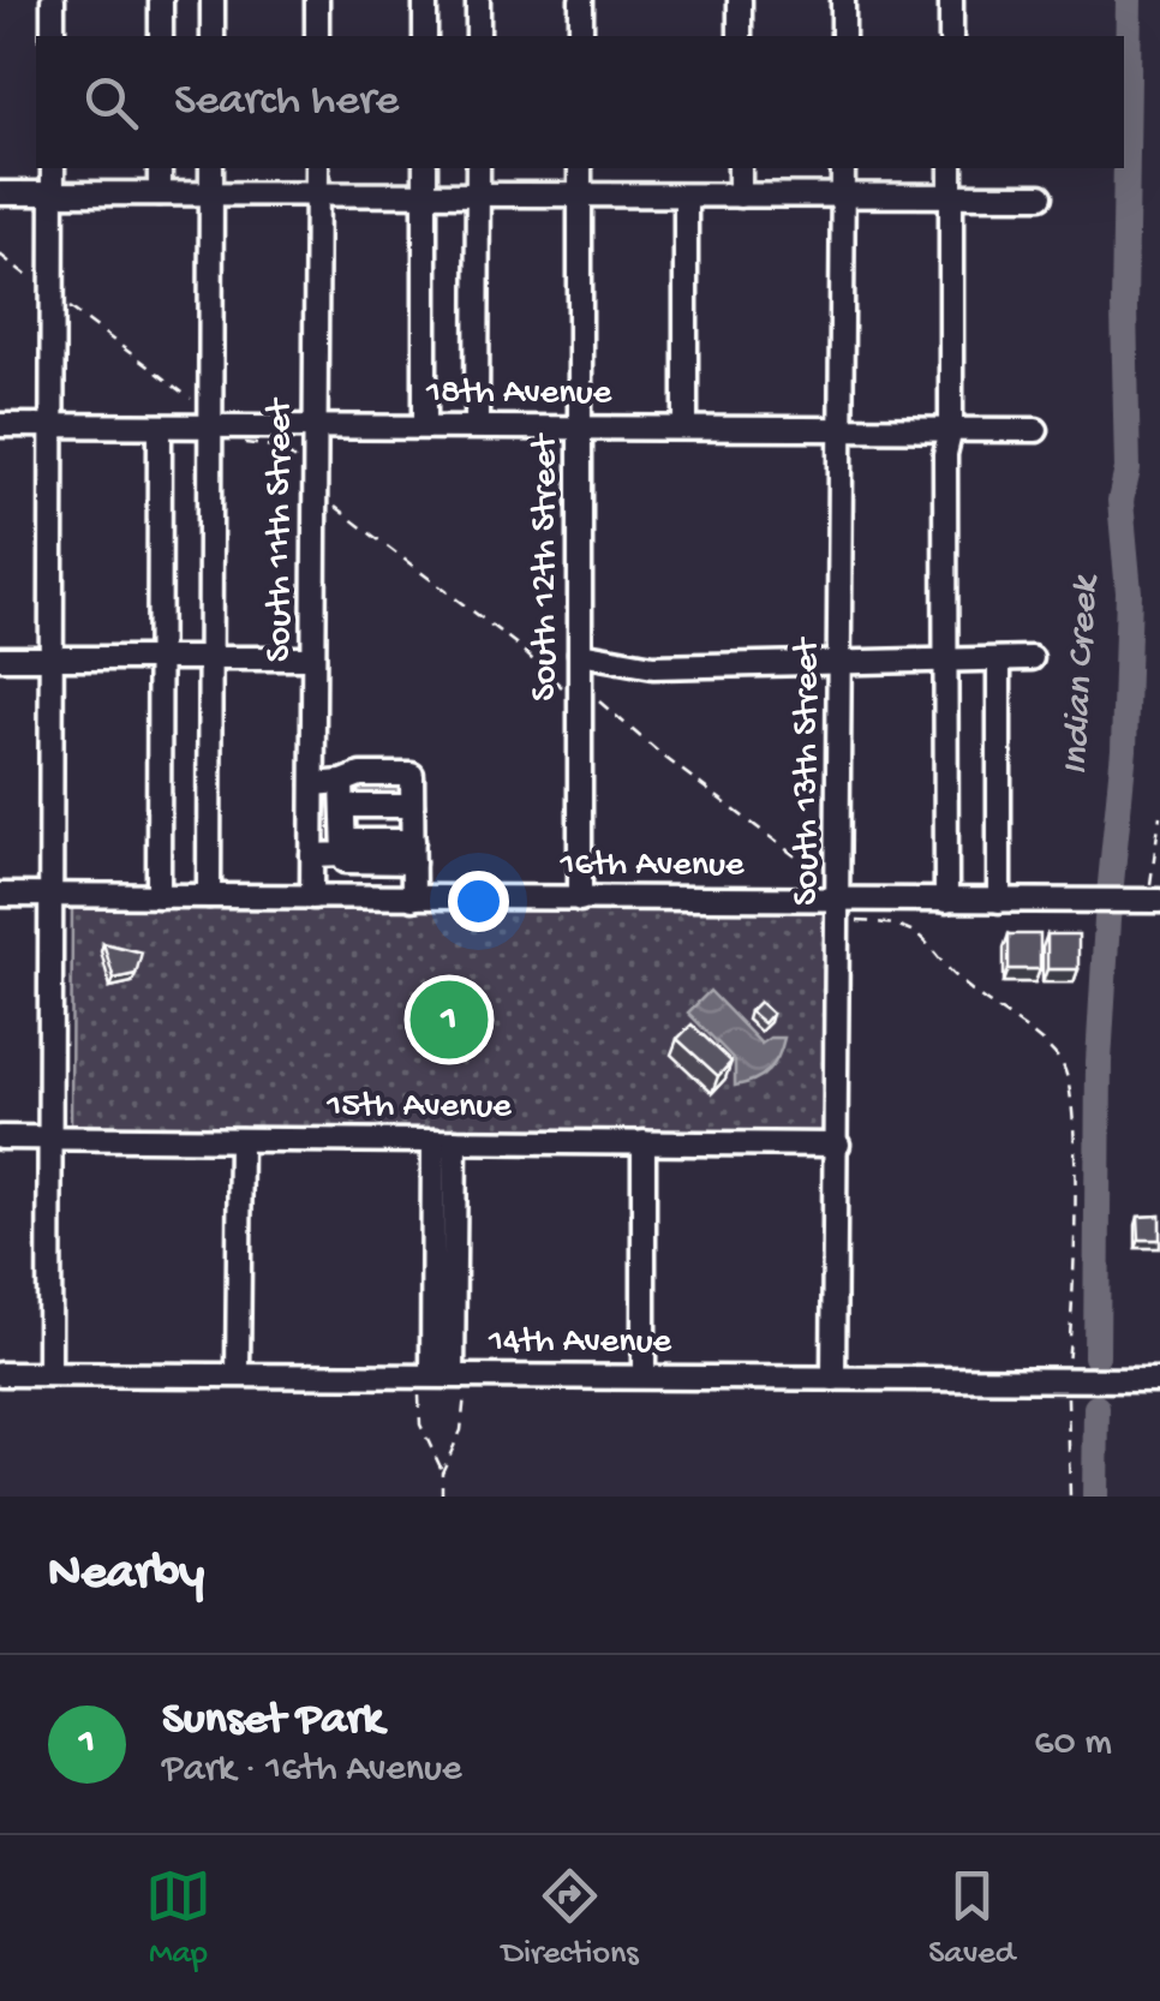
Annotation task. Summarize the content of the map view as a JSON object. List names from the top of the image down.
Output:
{
  "streets": {
    "street": [
      "18th Avenue",
      "South 11th Street",
      "South 12th Street",
      "South 13th Street",
      "16th Avenue",
      "15th Avenue",
      "14th Avenue"
    ]
  },
  "crossings": [
    ["18th Avenue", "South 11th Street"],
    ["18th Avenue", "South 12th Street"],
    ["18th Avenue", "South 13th Street"],
    ["South 11th Street", "16th Avenue"],
    ["South 12th Street", "16th Avenue"],
    ["South 13th Street", "16th Avenue"],
    ["South 13th Street", "15th Avenue"],
    ["South 13th Street", "14th Avenue"]
  ],
  "water": ["Indian Creek"],
  "page": {
    "search": "Search here",
    "pins": "1",
    "heading": "Nearby",
    "list": [
      {
        "mark": "1",
        "name": "Sunset Park",
        "note": "Park · 16th Avenue",
        "value": "60 m"
      }
    ],
    "nav": ["Map", "Directions", "Saved"]
  }
}
